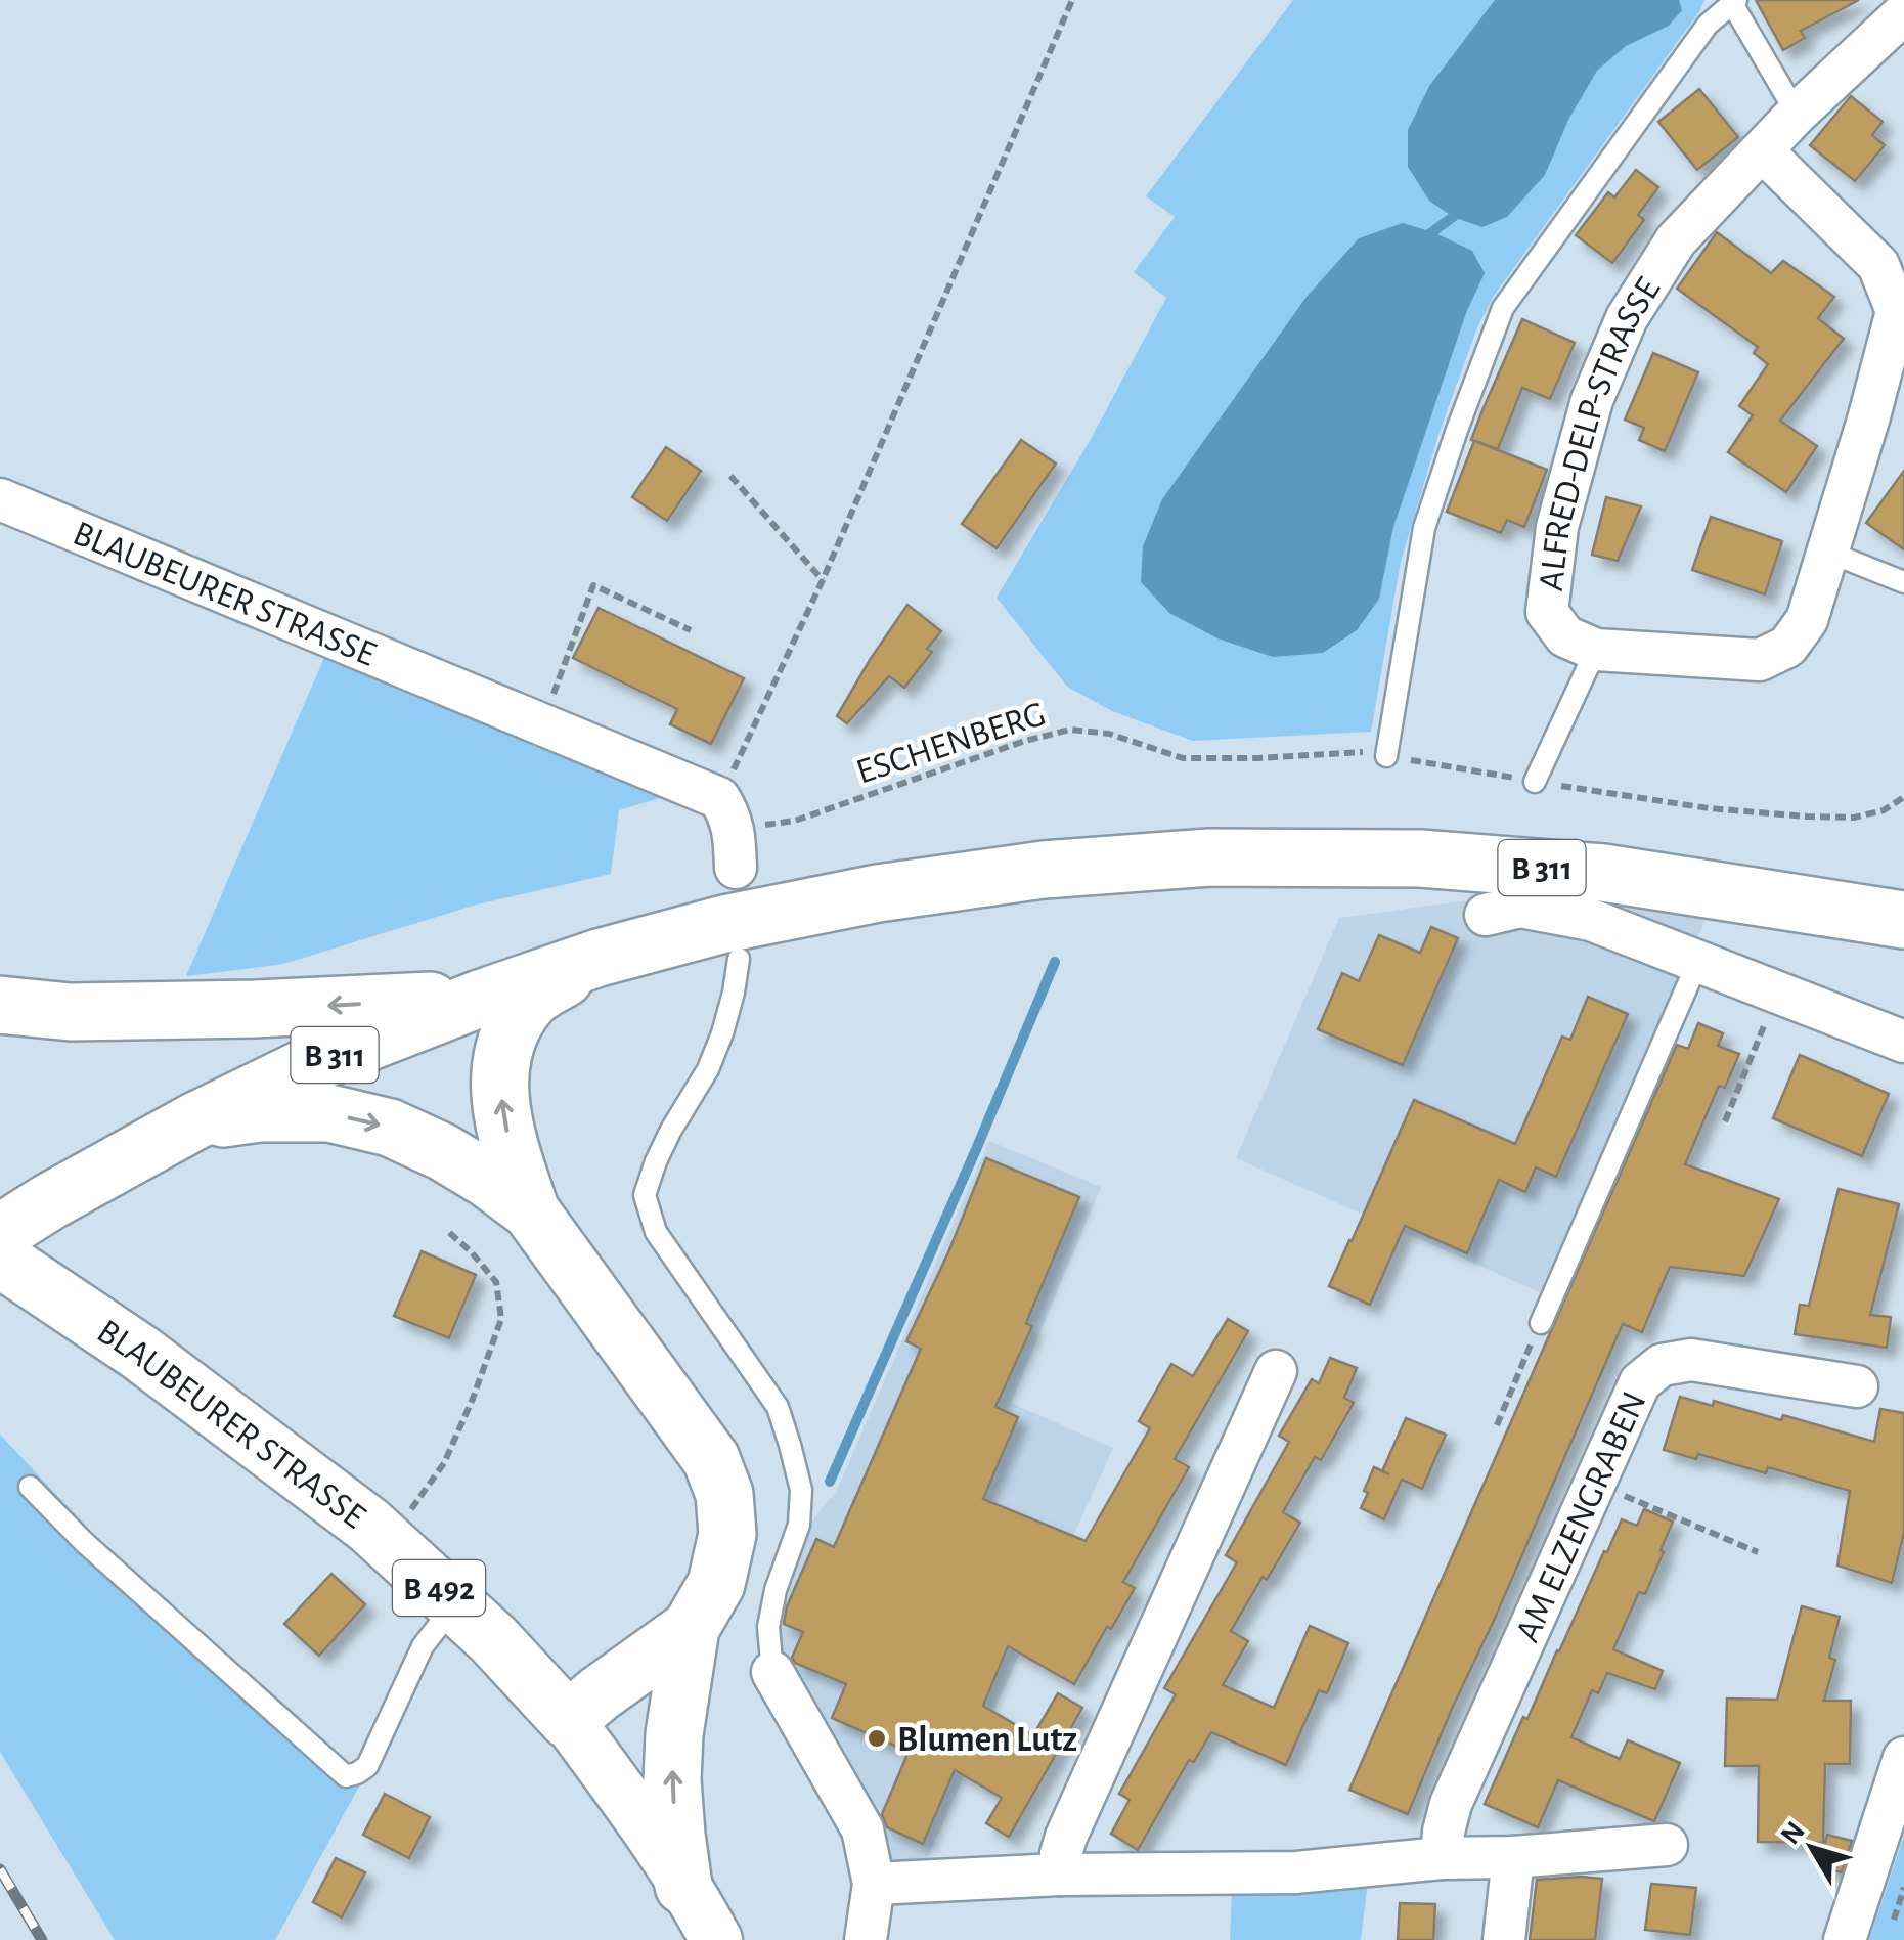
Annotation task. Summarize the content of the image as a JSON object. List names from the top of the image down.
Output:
{
  "streets": {
    "main road": ["BLAUBEURER STRASSE", "B 311", "B 492"],
    "street": ["ALFRED-DELP-STRASSE", "AM ELZENGRABEN"],
    "path": ["ESCHENBERG"]
  },
  "crossings": [
    ["BLAUBEURER STRASSE", "ESCHENBERG"]
  ],
  "places": ["Blumen Lutz"],
  "north": "top left"
}
